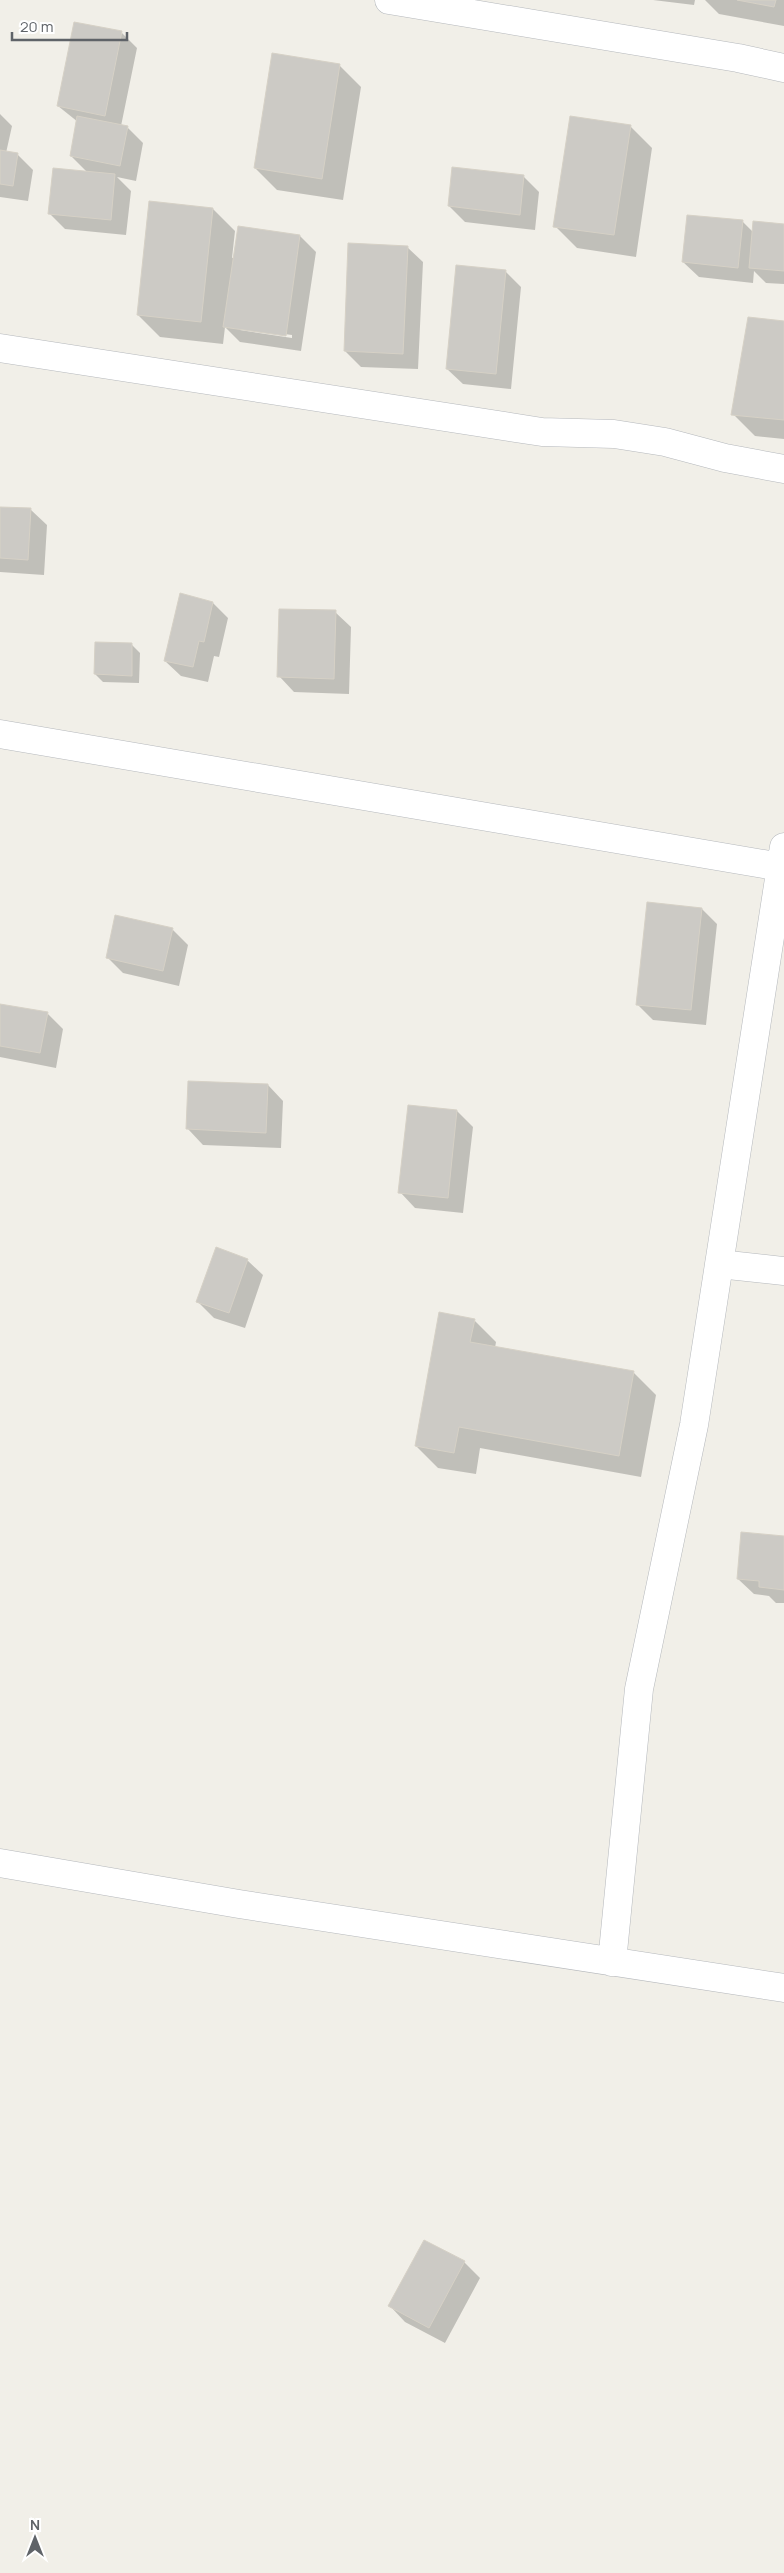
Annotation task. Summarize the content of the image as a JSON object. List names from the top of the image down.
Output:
{
  "scale_bar": "20 m",
  "north": "top"
}
